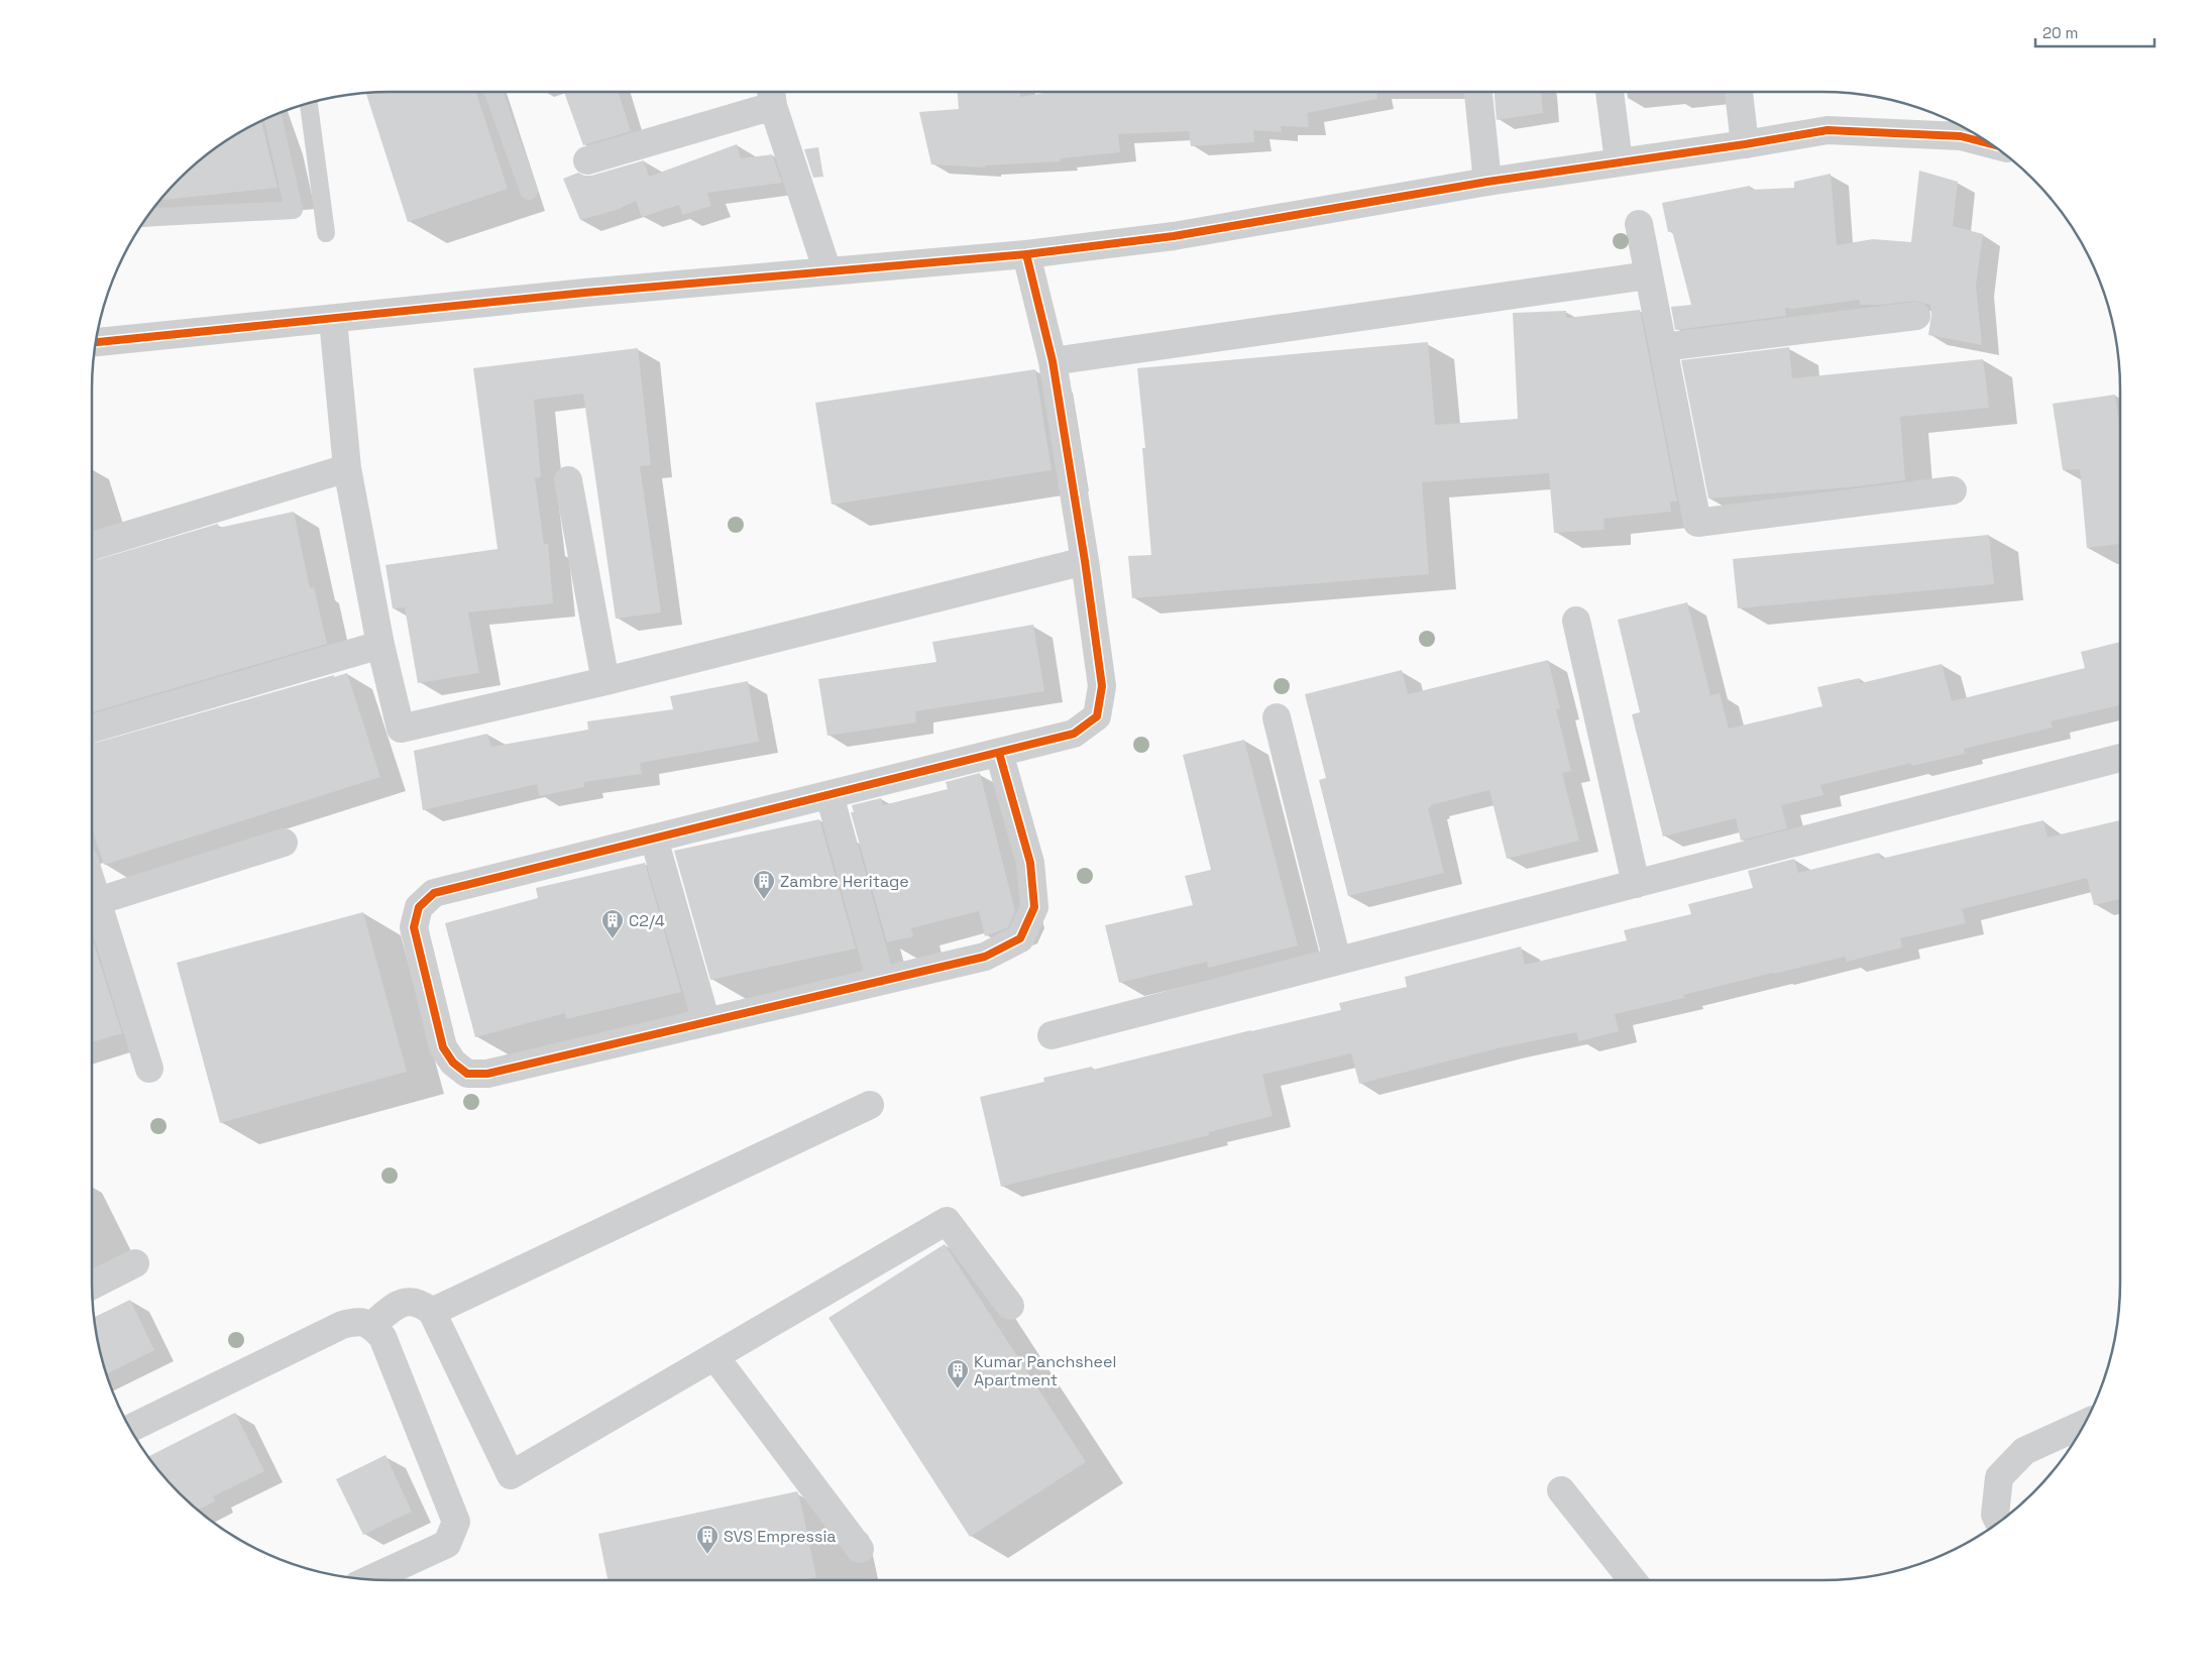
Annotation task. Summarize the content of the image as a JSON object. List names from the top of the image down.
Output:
{
  "places": {
    "building": [
      "Zambre Heritage",
      "C2/4",
      "Kumar Panchsheel Apartment",
      "SVS Empressia"
    ]
  },
  "scale_bar": "20 m"
}
